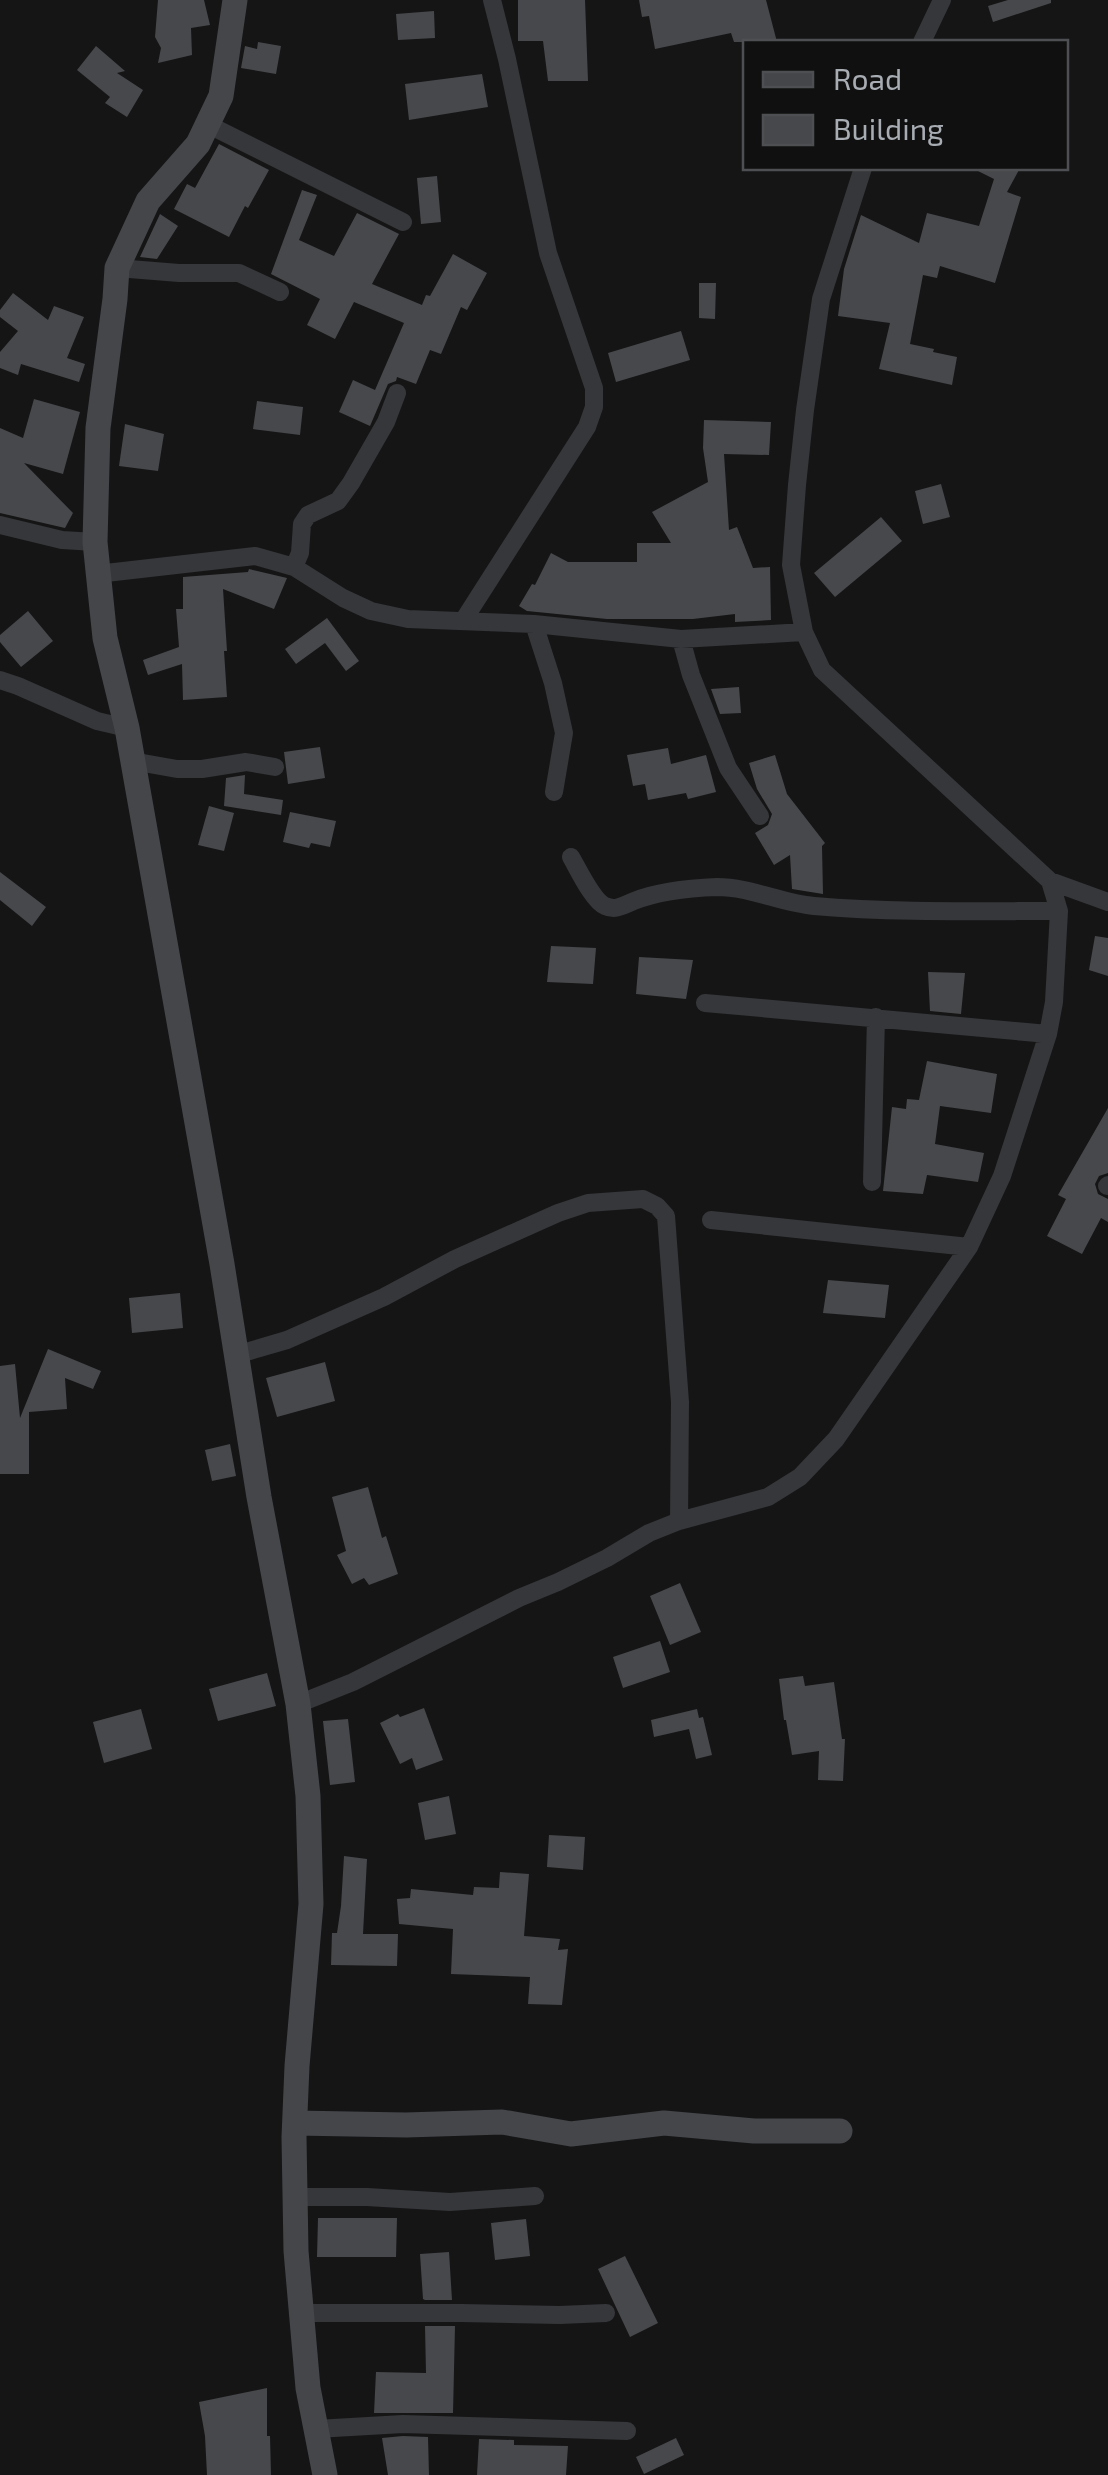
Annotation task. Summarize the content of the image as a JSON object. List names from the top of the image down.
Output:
{
  "legend": ["Road", "Building"]
}
